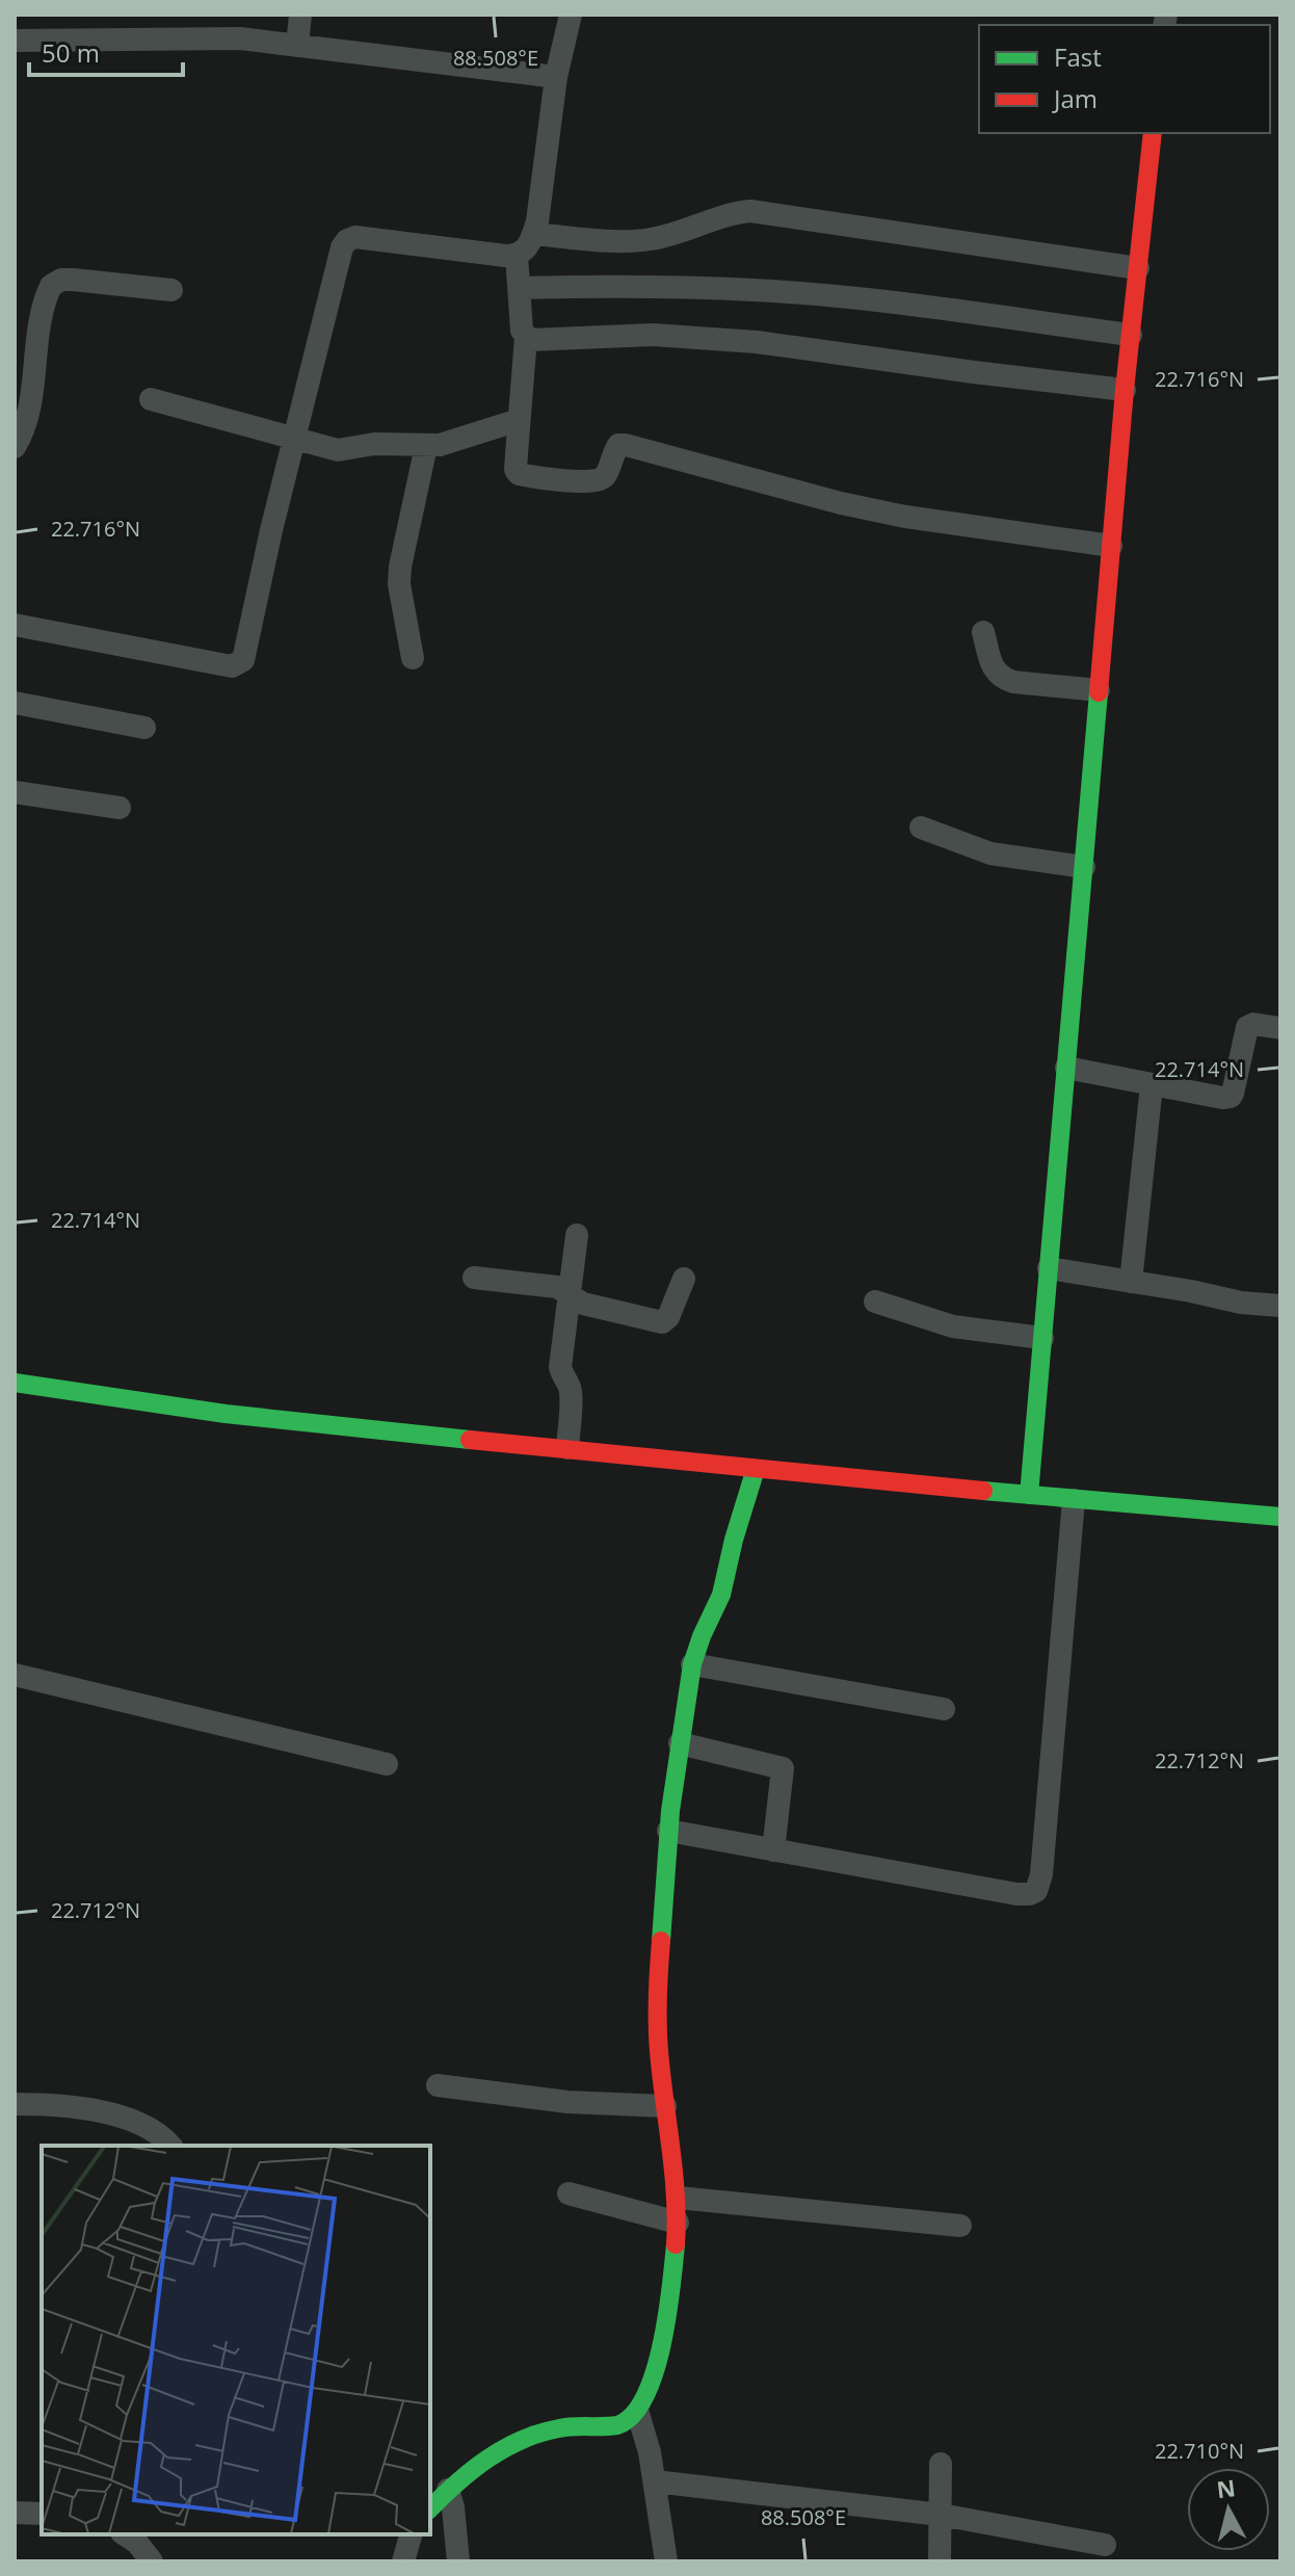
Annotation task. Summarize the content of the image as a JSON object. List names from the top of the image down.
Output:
{
  "legend": ["Fast", "Jam"],
  "scale_bar": "50 m",
  "north": "top",
  "coordinates": [
    "88.508°E",
    "22.716°N",
    "22.714°N",
    "22.712°N",
    "22.710°N"
  ]
}
